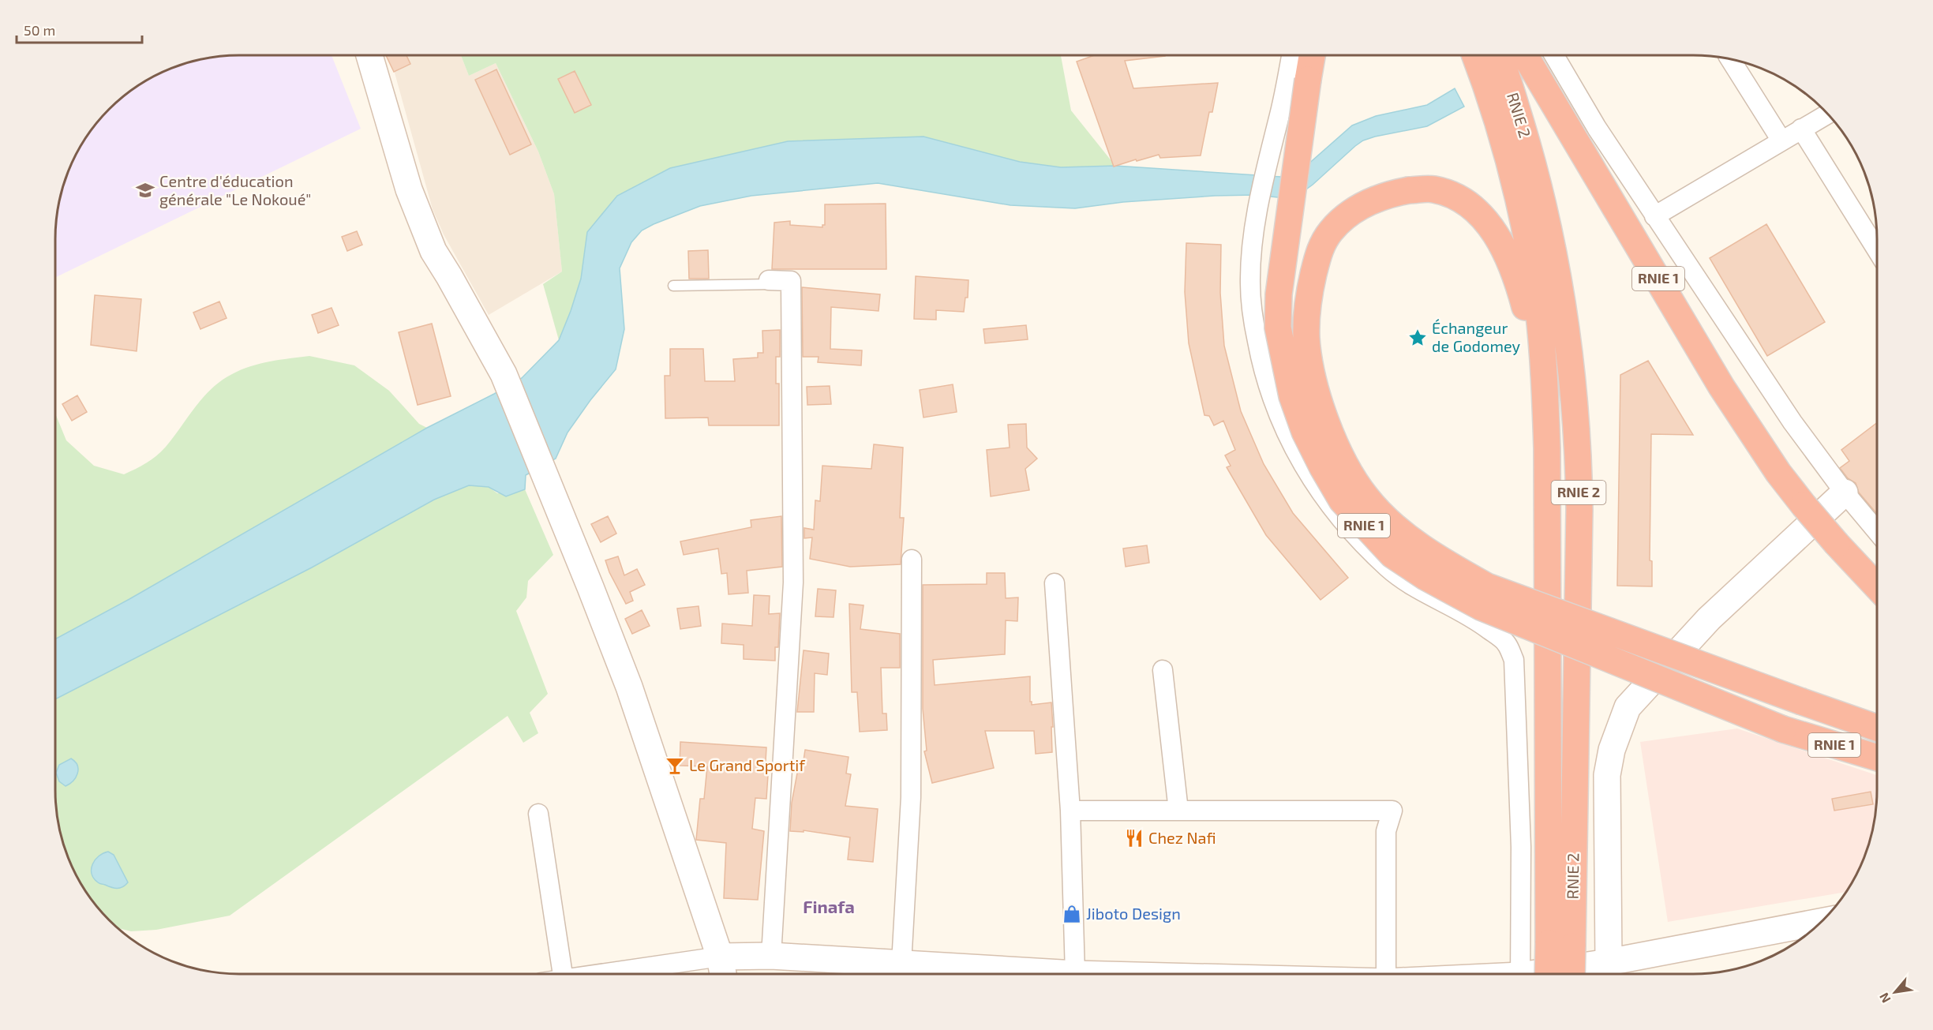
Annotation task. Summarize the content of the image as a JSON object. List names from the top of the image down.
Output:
{
  "streets": {
    "highway": ["RNIE 2", "RNIE 1"]
  },
  "districts": ["Finafa"],
  "places": {
    "school or university": ["Centre d'éducation générale \"Le Nokoué\""],
    "place": ["Échangeur de Godomey"],
    "bar": ["Le Grand Sportif"],
    "restaurant": ["Chez Nafi"],
    "shop": ["Jiboto Design"]
  },
  "scale_bar": "50 m",
  "north": "bottom left"
}
